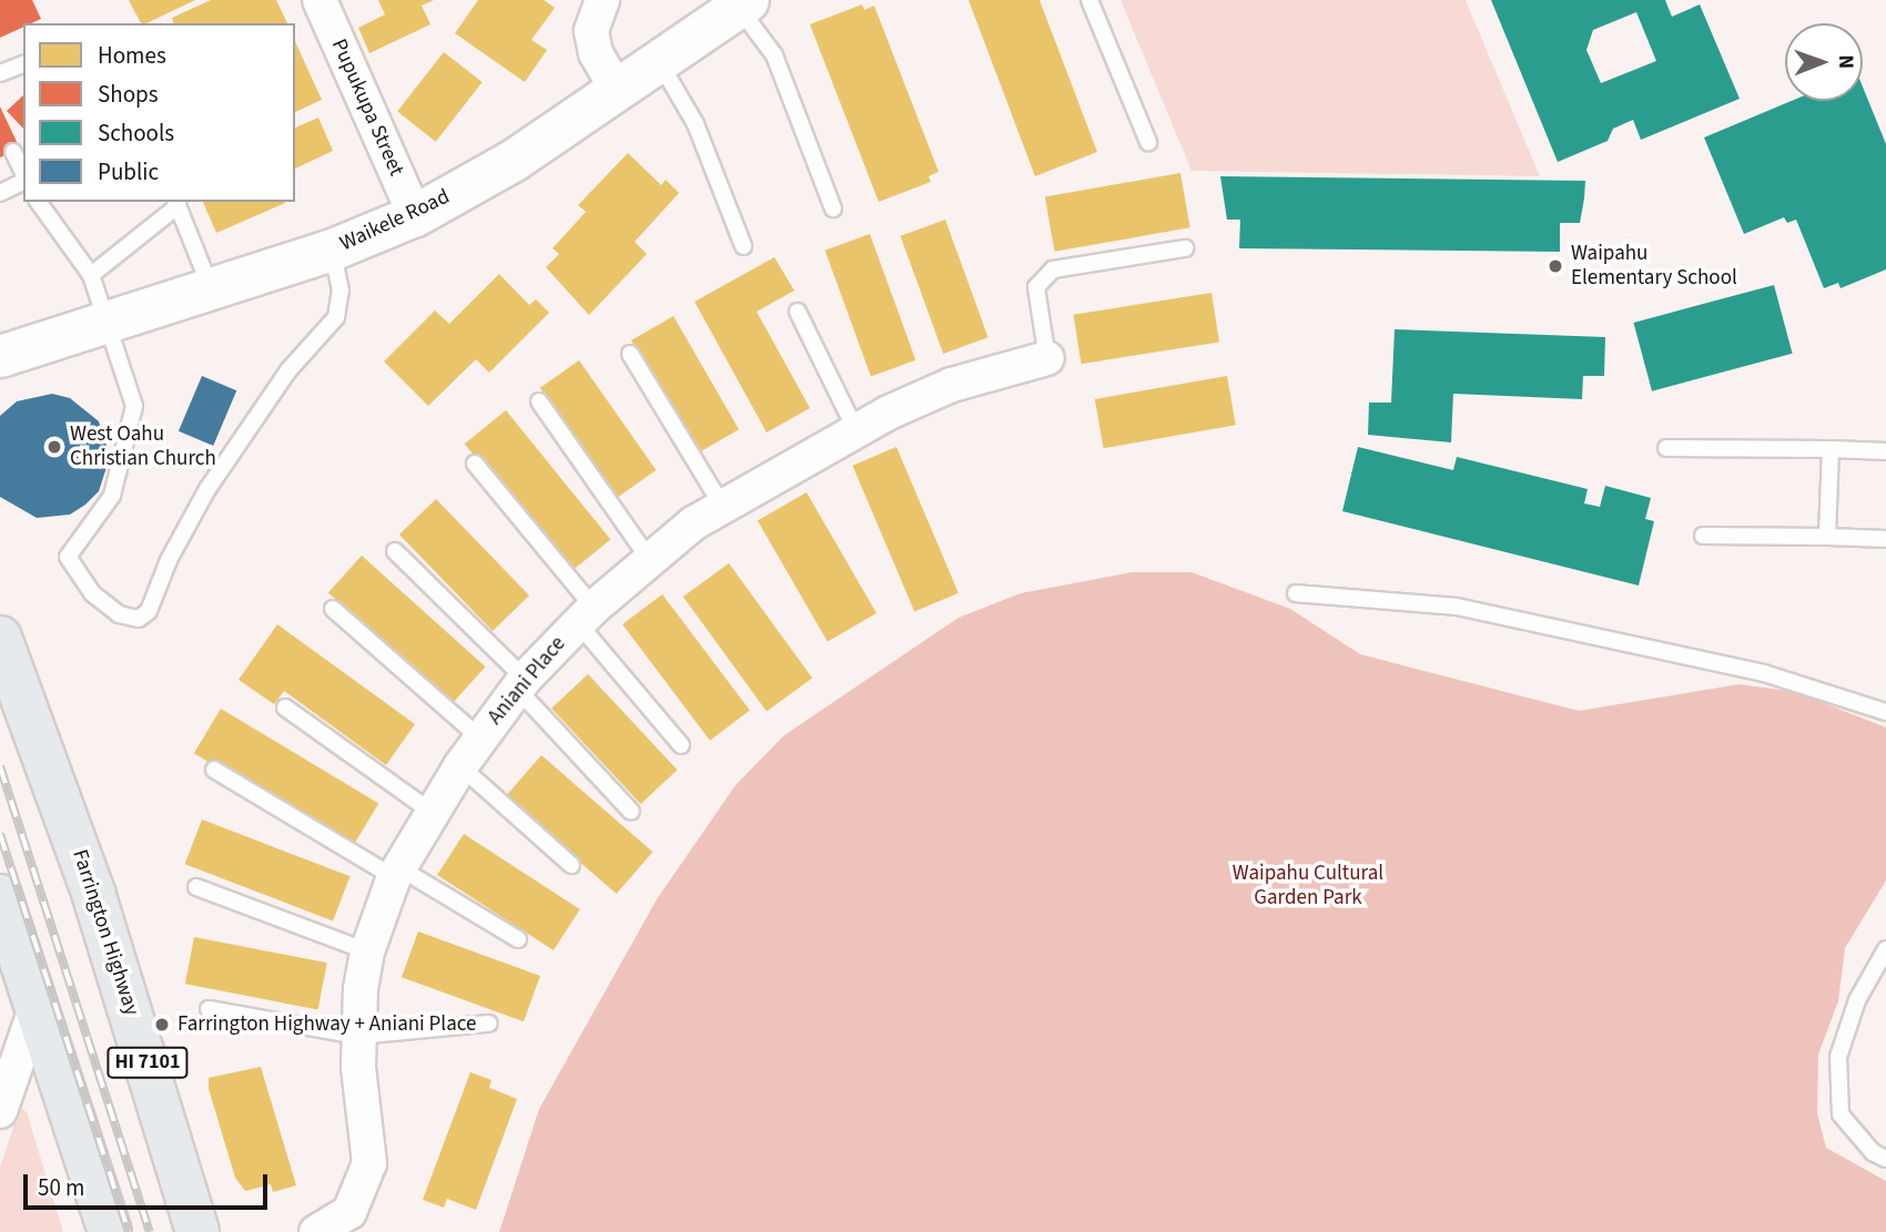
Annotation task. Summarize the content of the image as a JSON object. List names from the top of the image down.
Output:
{
  "streets": {
    "main road": ["Farrington Highway", "HI 7101"],
    "street": ["Pupukupa Street", "Waikele Road", "Aniani Place"]
  },
  "crossings": [
    ["Pupukupa Street", "Waikele Road"]
  ],
  "parks": ["Waipahu Cultural Garden Park"],
  "places": ["Waipahu Elementary School", "West Oahu Christian Church", "Farrington Highway + Aniani Place"],
  "legend": [
    "Homes",
    "Shops",
    "Schools",
    "Public"
  ],
  "scale_bar": "50 m",
  "north": "right"
}
